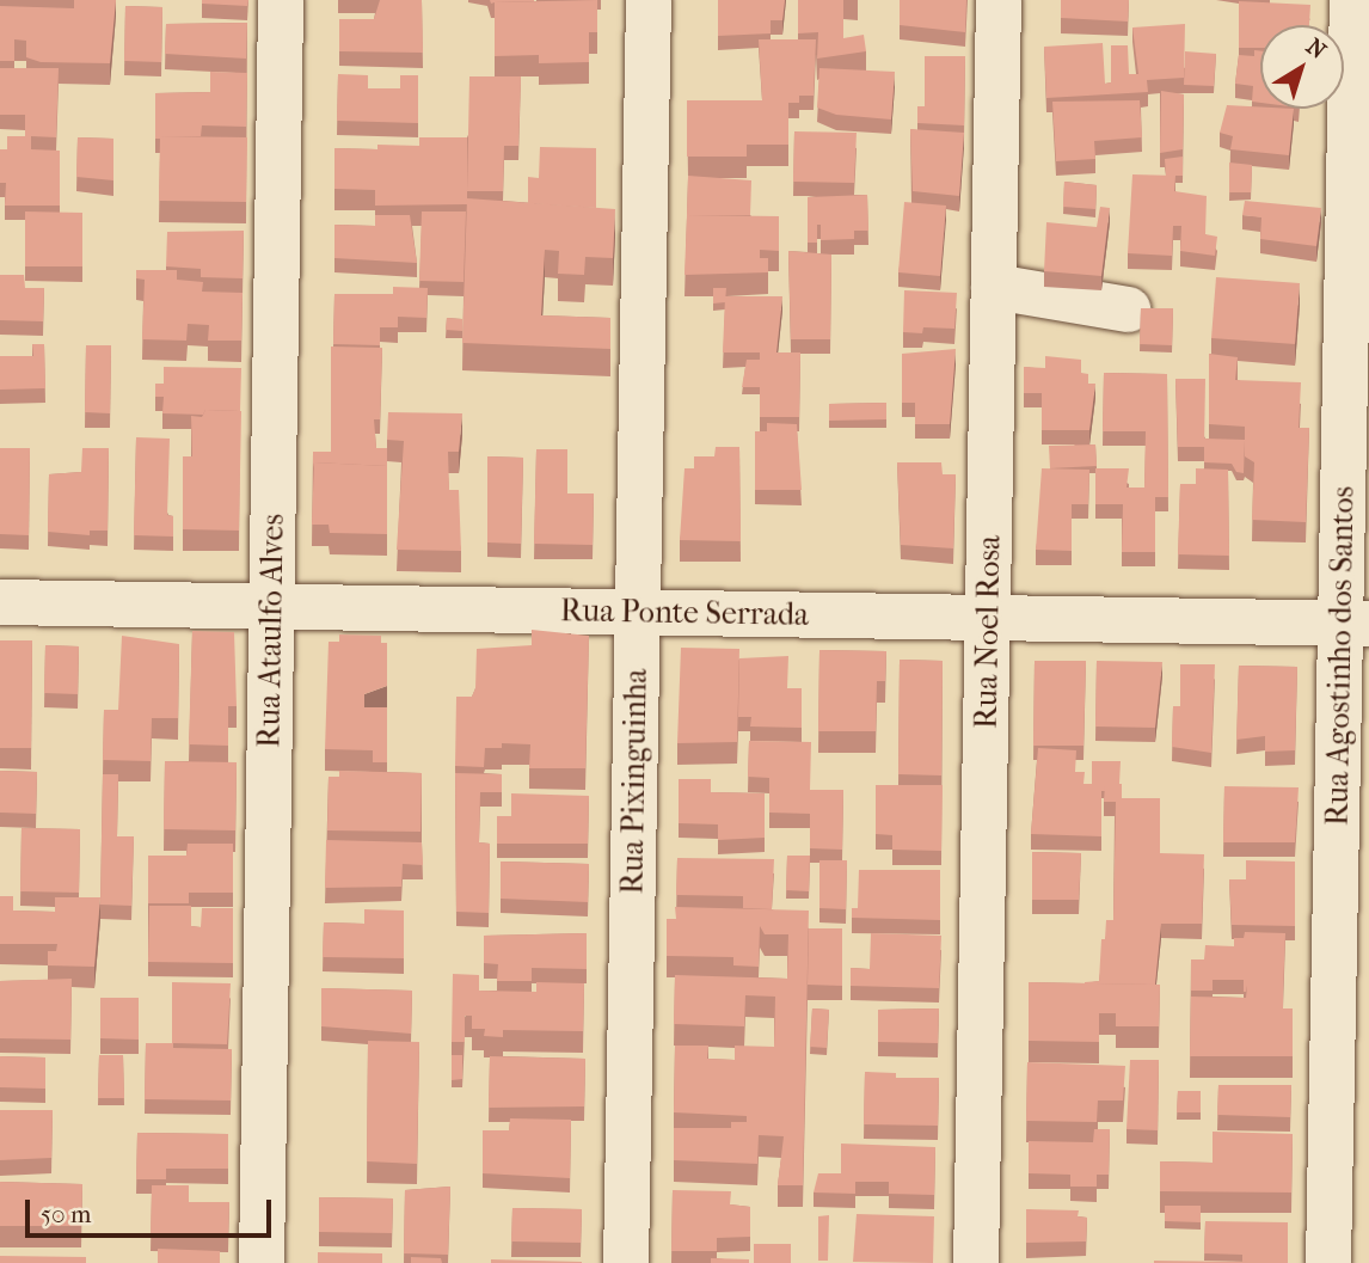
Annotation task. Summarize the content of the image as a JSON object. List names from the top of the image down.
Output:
{
  "streets": {
    "street": [
      "Rua Ponte Serrada",
      "Rua Ataulfo Alves",
      "Rua Noel Rosa",
      "Rua Agostinho dos Santos",
      "Rua Pixinguinha"
    ]
  },
  "crossings": [
    ["Rua Ponte Serrada", "Rua Ataulfo Alves"],
    ["Rua Ponte Serrada", "Rua Noel Rosa"],
    ["Rua Ponte Serrada", "Rua Agostinho dos Santos"],
    ["Rua Ponte Serrada", "Rua Pixinguinha"]
  ],
  "scale_bar": "50 m",
  "north": "top right"
}
